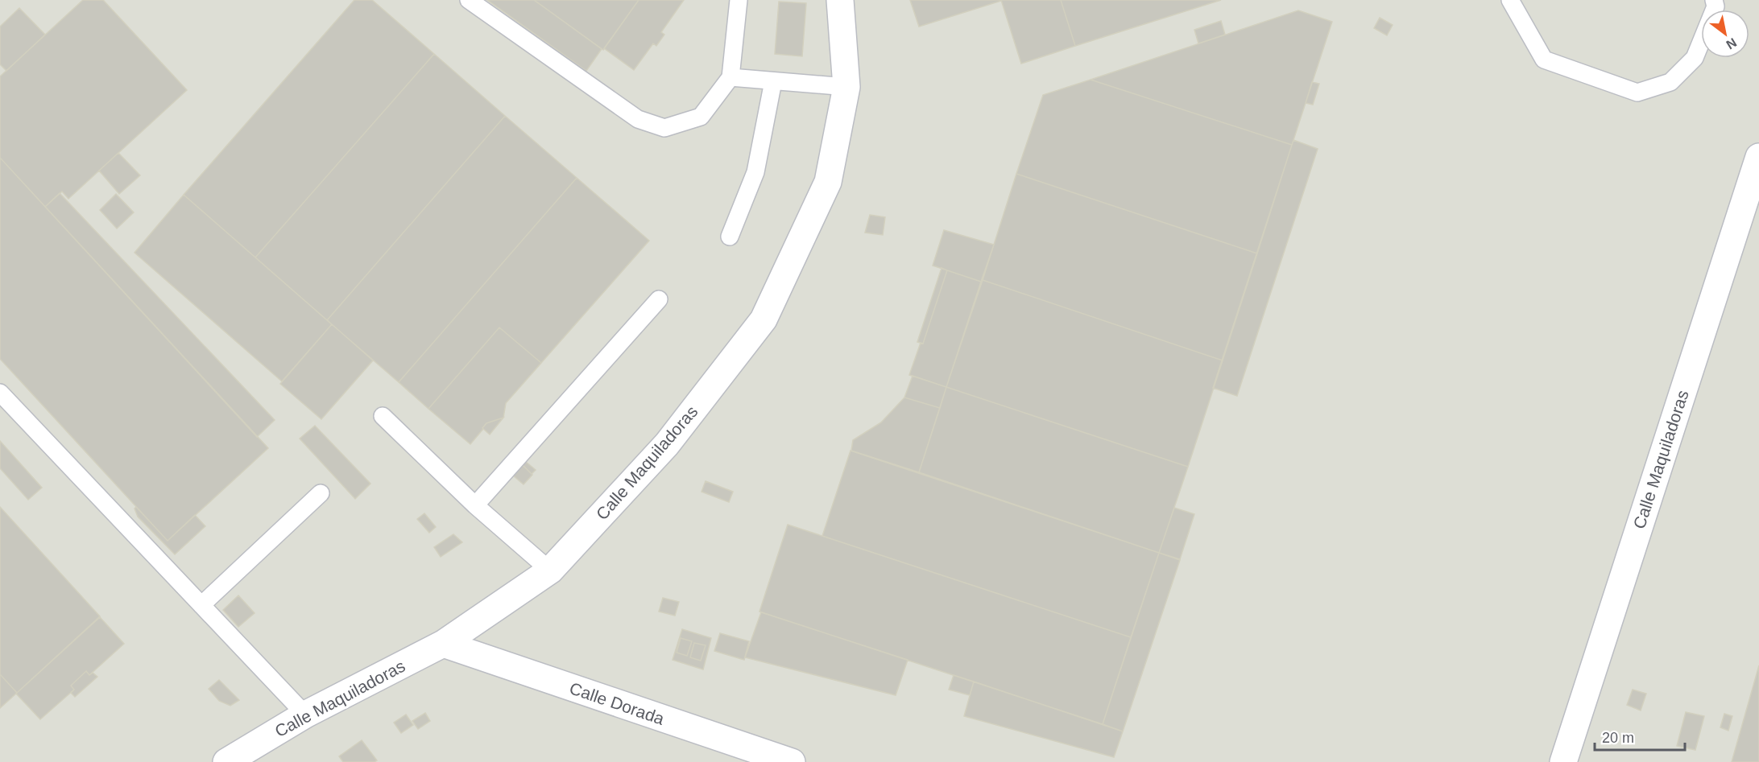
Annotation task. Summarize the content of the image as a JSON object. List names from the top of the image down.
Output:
{
  "streets": {
    "street": ["Calle Maquiladoras", "Calle Dorada"]
  },
  "crossings": [
    ["Calle Maquiladoras", "Calle Dorada"]
  ],
  "scale_bar": "20 m",
  "north": "bottom right"
}
